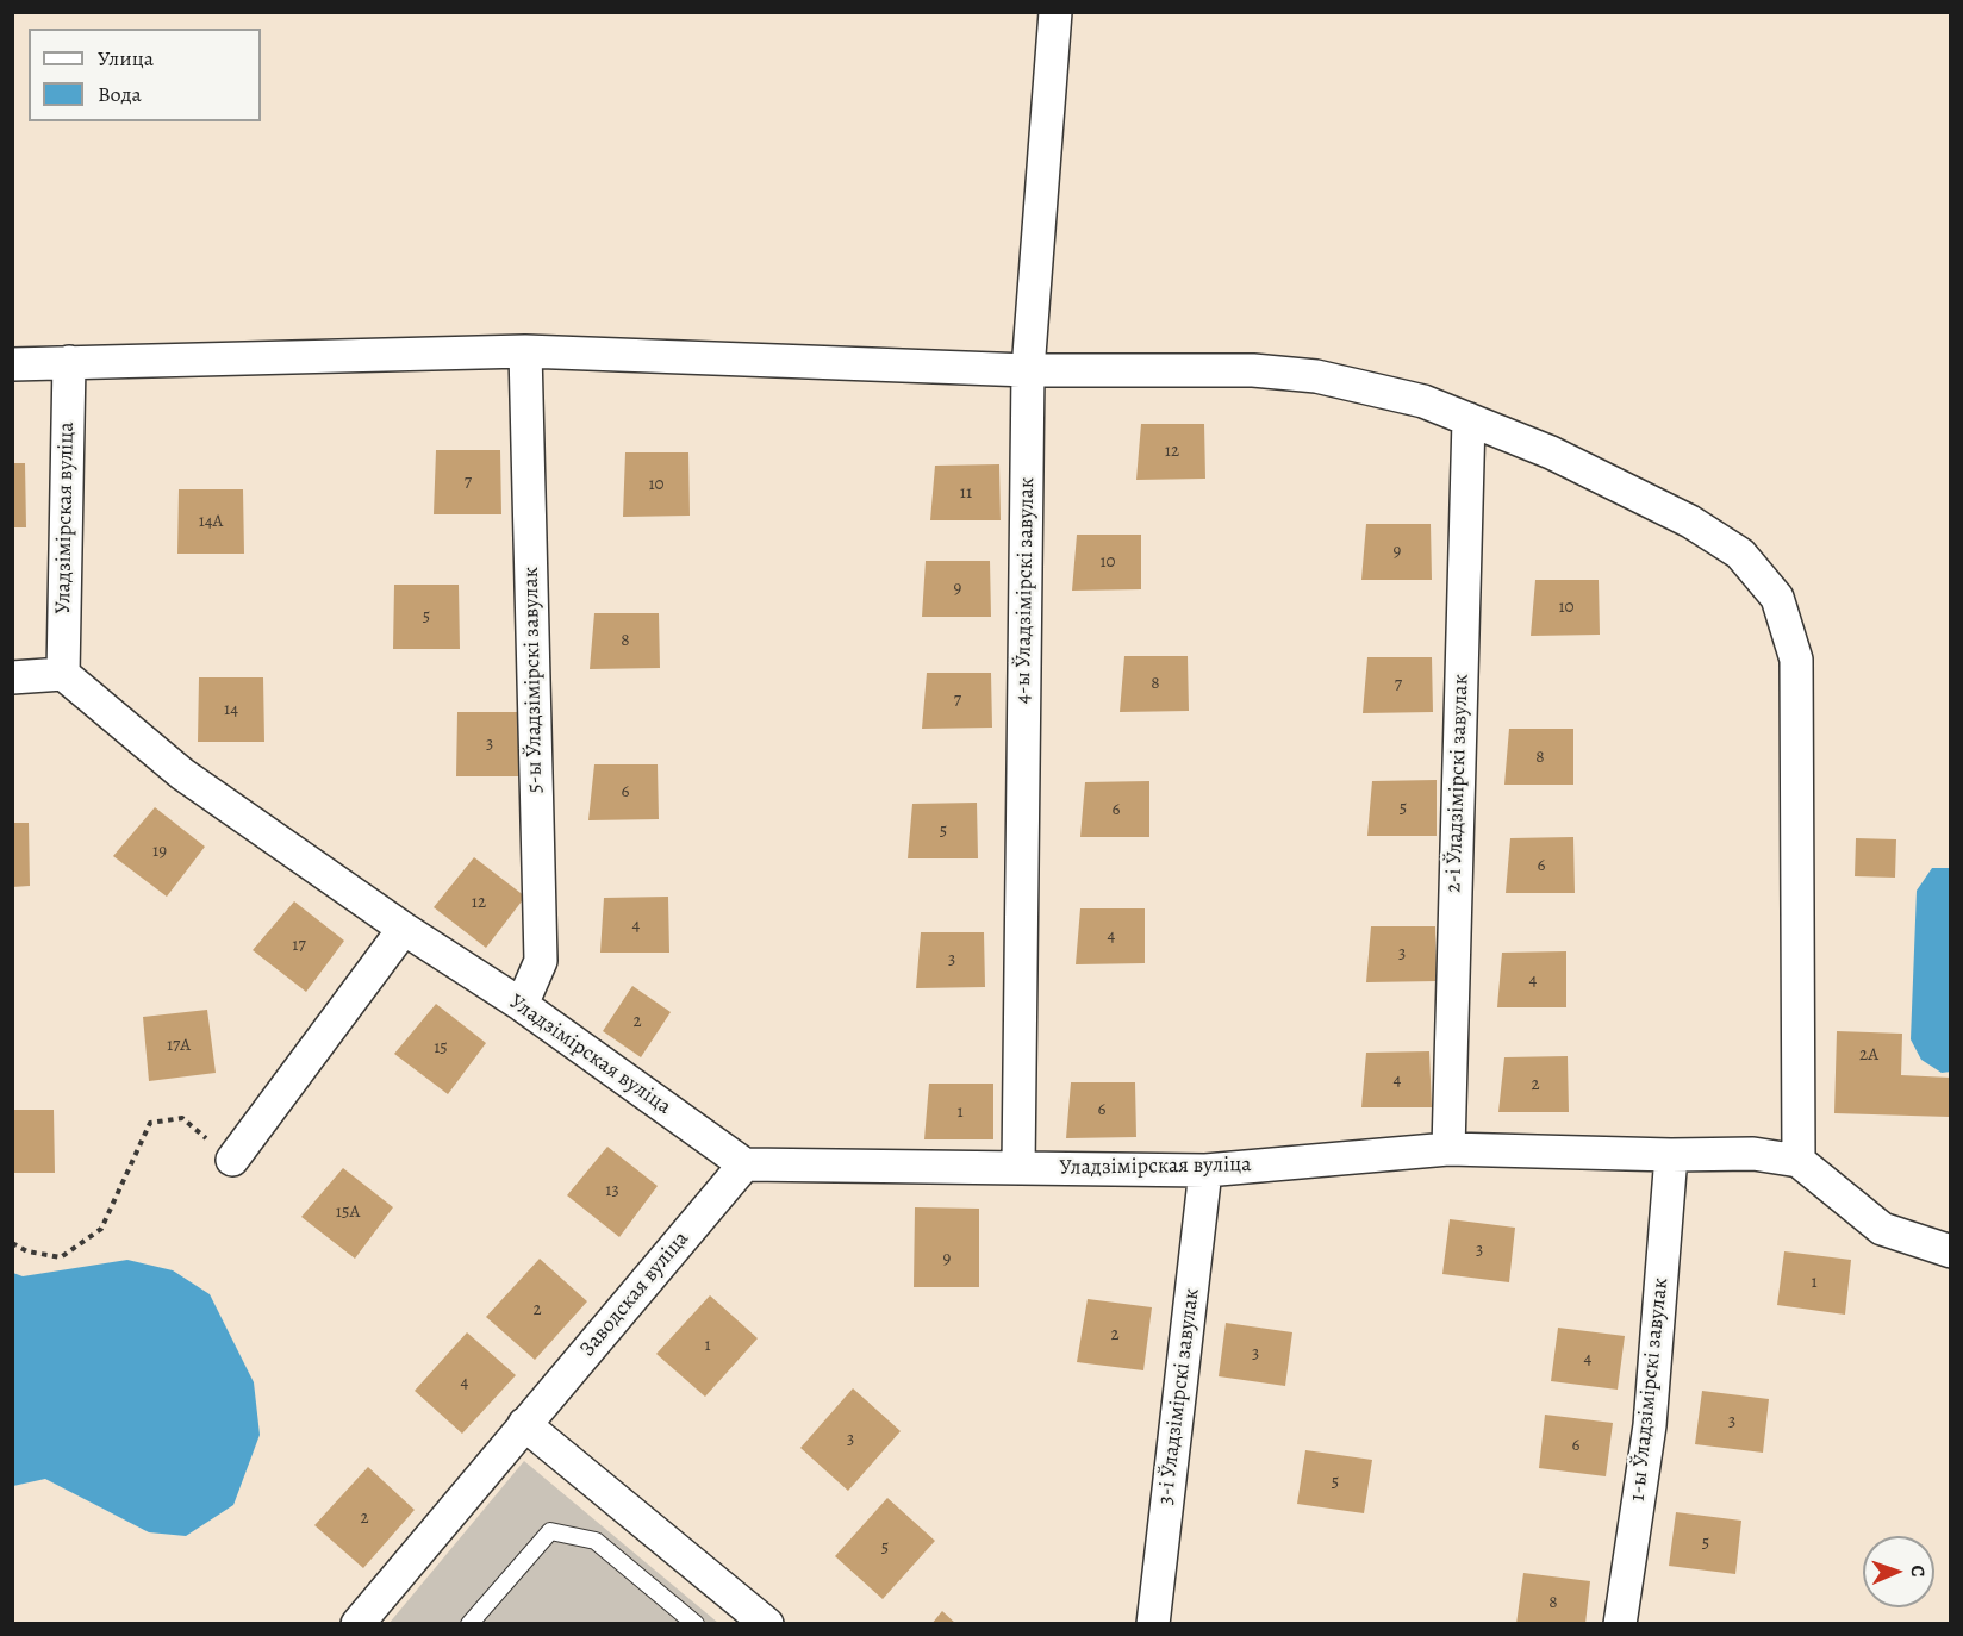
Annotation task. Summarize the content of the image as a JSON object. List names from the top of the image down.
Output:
{
  "streets": {
    "street": [
      "Уладзімірская вуліца",
      "4-ы Ўладзімірскі завулак",
      "5-ы Ўладзімірскі завулак",
      "2-і Ўладзімірскі завулак",
      "Заводская вуліца",
      "1-ы Ўладзімірскі завулак",
      "3-і Ўладзімірскі завулак"
    ]
  },
  "crossings": [
    ["Уладзімірская вуліца", "4-ы Ўладзімірскі завулак"],
    ["Уладзімірская вуліца", "5-ы Ўладзімірскі завулак"],
    ["Уладзімірская вуліца", "2-і Ўладзімірскі завулак"],
    ["Уладзімірская вуліца", "Заводская вуліца"],
    ["Уладзімірская вуліца", "1-ы Ўладзімірскі завулак"],
    ["Уладзімірская вуліца", "3-і Ўладзімірскі завулак"]
  ],
  "house_numbers": [
    "12",
    "7",
    "10",
    "11",
    "14А",
    "9",
    "10",
    "9",
    "10",
    "5",
    "8",
    "8",
    "7",
    "7",
    "14",
    "3",
    "8",
    "6",
    "5",
    "6",
    "5",
    "19",
    "6",
    "12",
    "4",
    "4",
    "17",
    "3",
    "3",
    "4",
    "2",
    "17А",
    "15",
    "2А",
    "4",
    "2",
    "6",
    "1",
    "13",
    "15А",
    "3",
    "9",
    "1",
    "2",
    "2",
    "1",
    "3",
    "4",
    "4",
    "3",
    "3",
    "6",
    "5",
    "2",
    "5",
    "5",
    "8"
  ],
  "legend": ["Улица", "Вода"],
  "north": "right"
}
